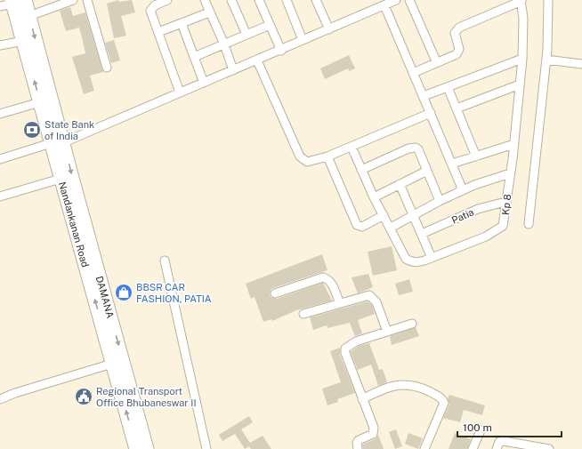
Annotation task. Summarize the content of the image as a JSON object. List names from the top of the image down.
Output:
{
  "streets": {
    "main road": ["Nandankanan Road", "DAMANA"],
    "street": ["Kp 8", "Patia"]
  },
  "crossings": [
    ["Kp 8", "Patia"],
    ["Nandankanan Road", "DAMANA"]
  ],
  "one_way": ["Nandankanan Road", "DAMANA"],
  "places": {
    "bank": ["State Bank of India"],
    "shop": ["BBSR CAR FASHION, PATIA"],
    "public building": ["Regional Transport Office Bhubaneswar II"]
  },
  "scale_bar": "100 m"
}
